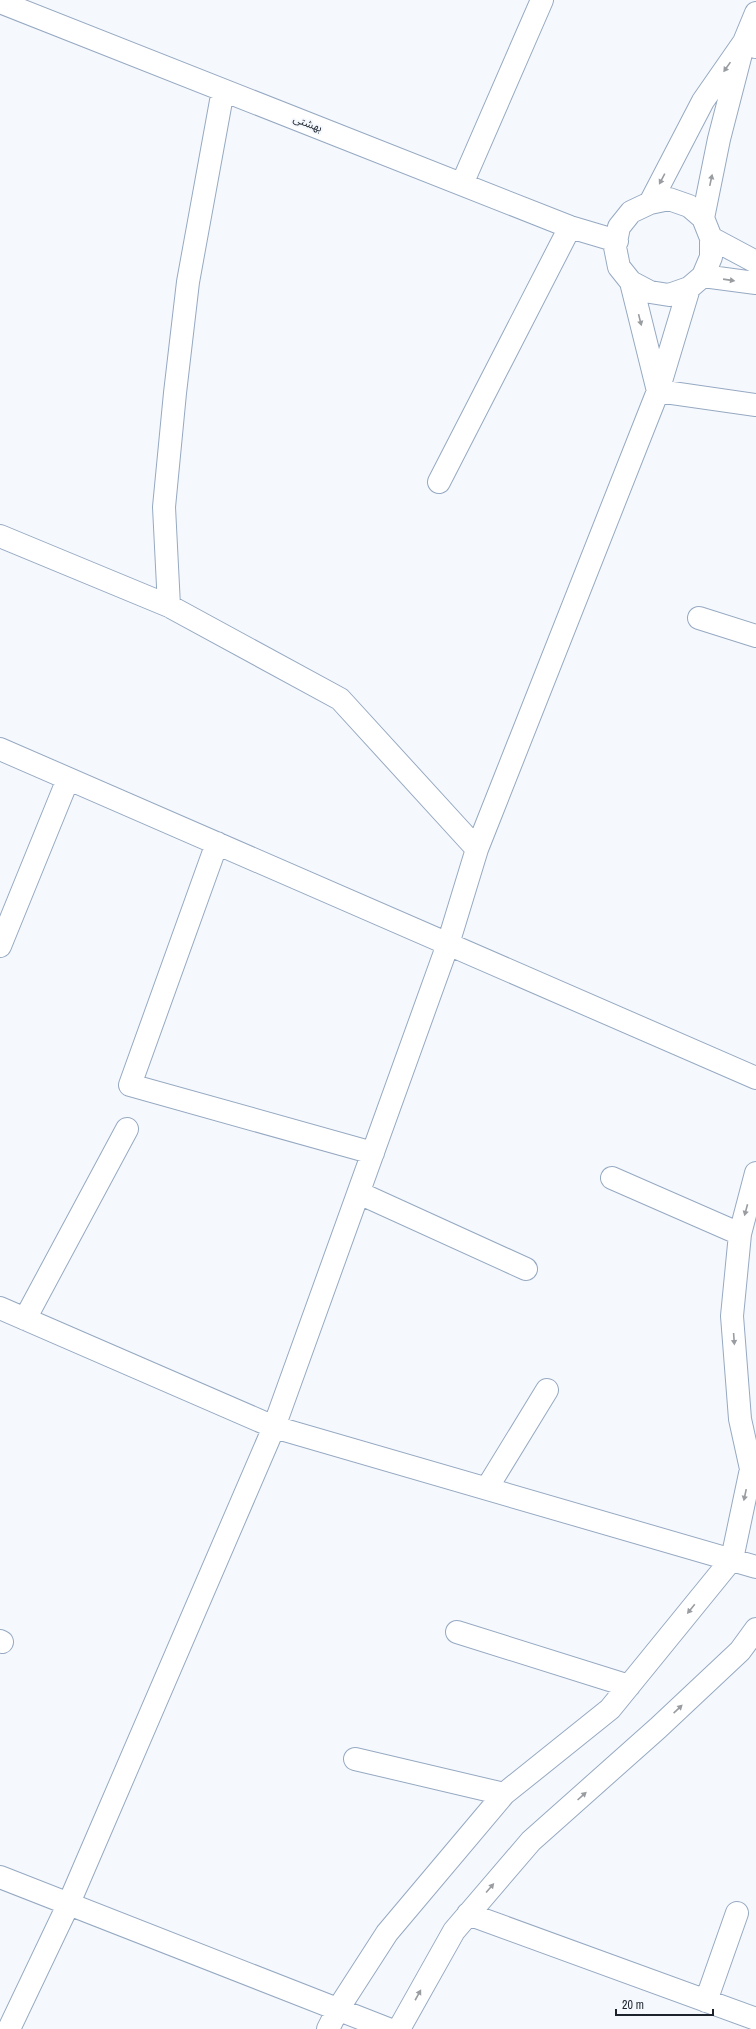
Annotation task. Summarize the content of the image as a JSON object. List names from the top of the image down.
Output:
{
  "streets": {
    "street": ["بهشتی"]
  },
  "scale_bar": "20 m"
}
